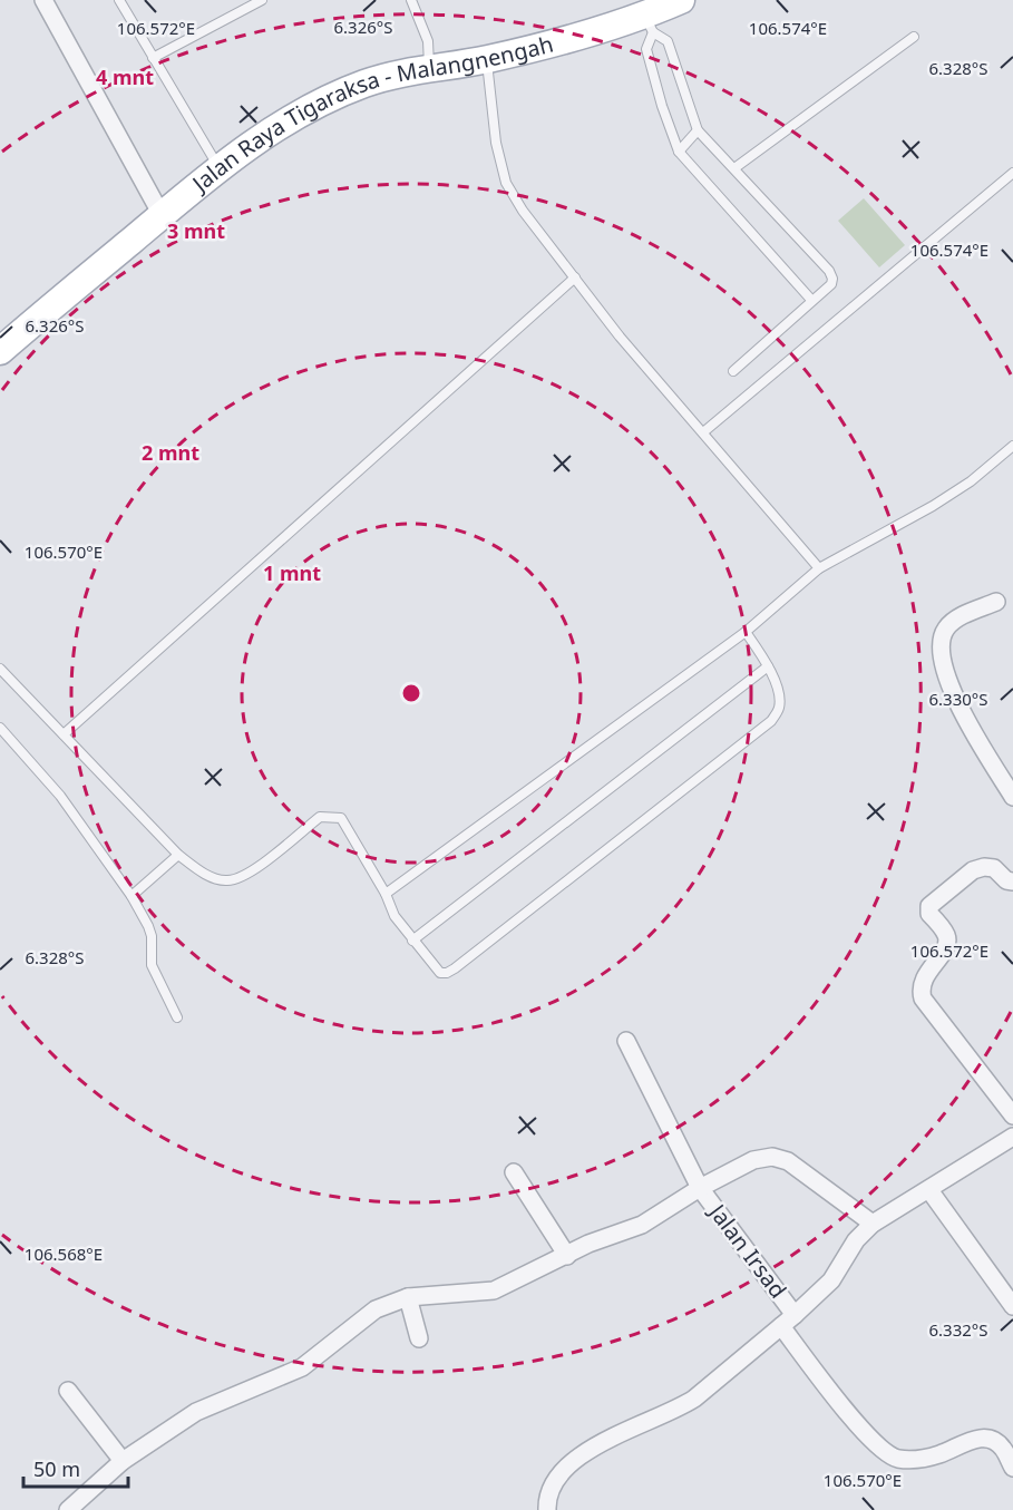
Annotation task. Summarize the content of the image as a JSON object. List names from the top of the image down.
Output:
{
  "streets": {
    "main road": ["Jalan Raya Tigaraksa - Malangnengah"],
    "street": ["Jalan Irsad"]
  },
  "scale_bar": "50 m",
  "coordinates": [
    "6.326°S",
    "106.574°E",
    "106.572°E",
    "6.328°S",
    "106.570°E",
    "6.330°S",
    "106.568°E",
    "6.332°S"
  ],
  "rings": [
    "4 mnt",
    "3 mnt",
    "2 mnt",
    "1 mnt"
  ]
}
